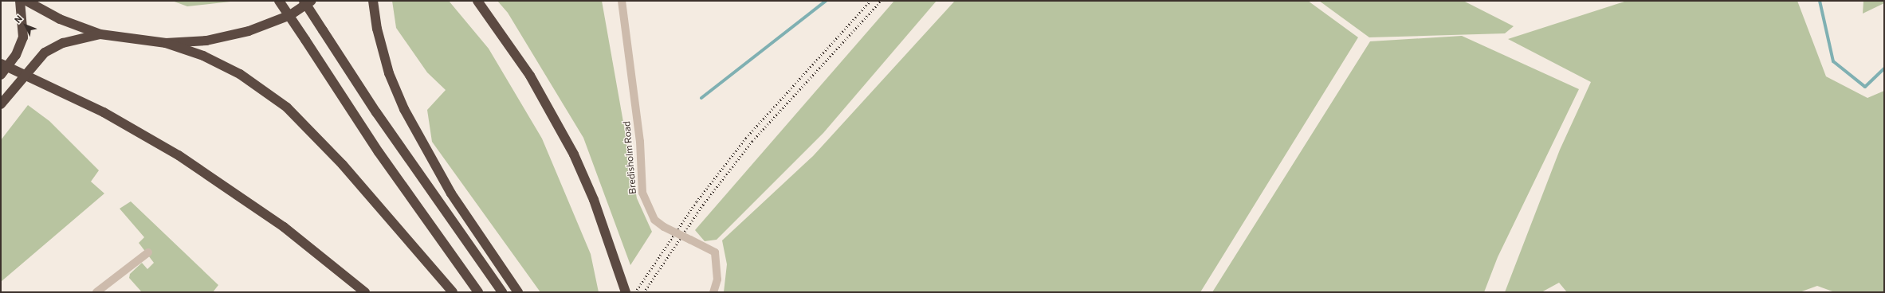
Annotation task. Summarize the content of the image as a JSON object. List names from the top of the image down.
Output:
{
  "streets": {
    "street": ["Bredisholm Road"]
  },
  "north": "top left"
}
